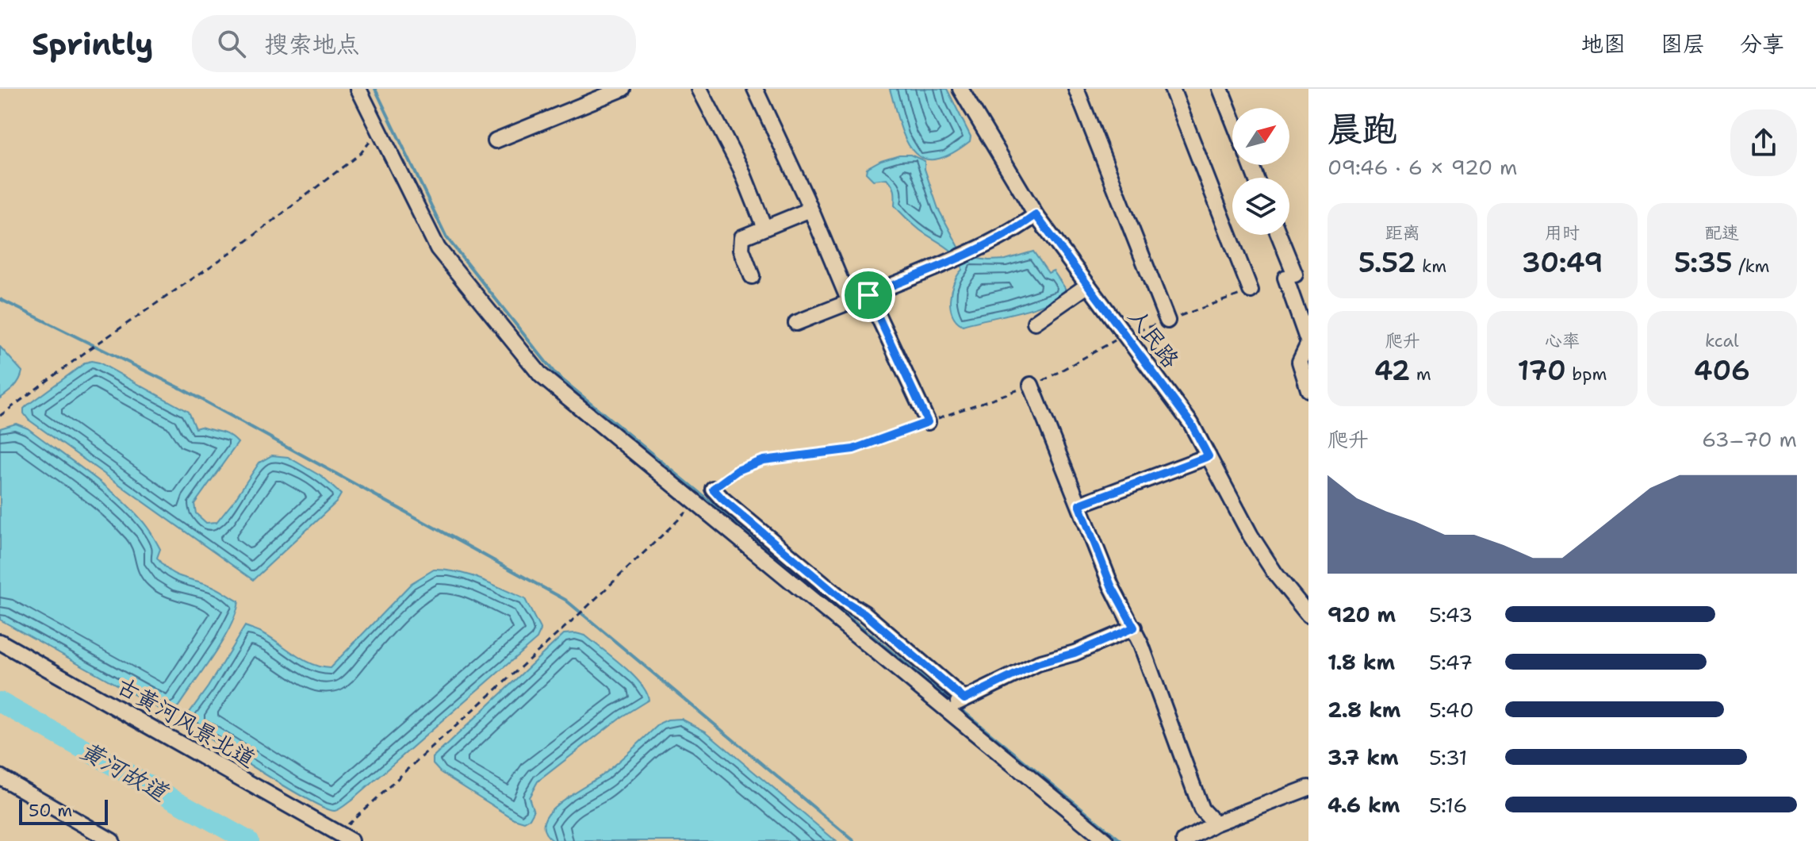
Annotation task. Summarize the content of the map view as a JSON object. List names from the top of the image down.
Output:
{
  "streets": {
    "street": ["人民路", "古黄河风景北道"]
  },
  "water": ["黄河故道"],
  "scale_bar": "50 m",
  "north": "top right",
  "page": {
    "header": "Sprintly",
    "search": "搜索地点",
    "nav": ["地图", "图层", "分享"],
    "heading": ["晨跑", "09:46 · 6 × 920 m"],
    "stats": [
      ["距离", "5.52 km"],
      ["用时", "30:49"],
      ["配速", "5:35 /km"],
      ["爬升", "42 m"],
      ["心率", "170 bpm"],
      ["kcal", "406"]
    ],
    "chart": ["爬升", "63–70 m"],
    "list": [
      {
        "name": "920 m",
        "note": "5:43"
      },
      {
        "name": "1.8 km",
        "note": "5:47"
      },
      {
        "name": "2.8 km",
        "note": "5:40"
      },
      {
        "name": "3.7 km",
        "note": "5:31"
      },
      {
        "name": "4.6 km",
        "note": "5:16"
      }
    ],
    "scale": "50 m"
  }
}
